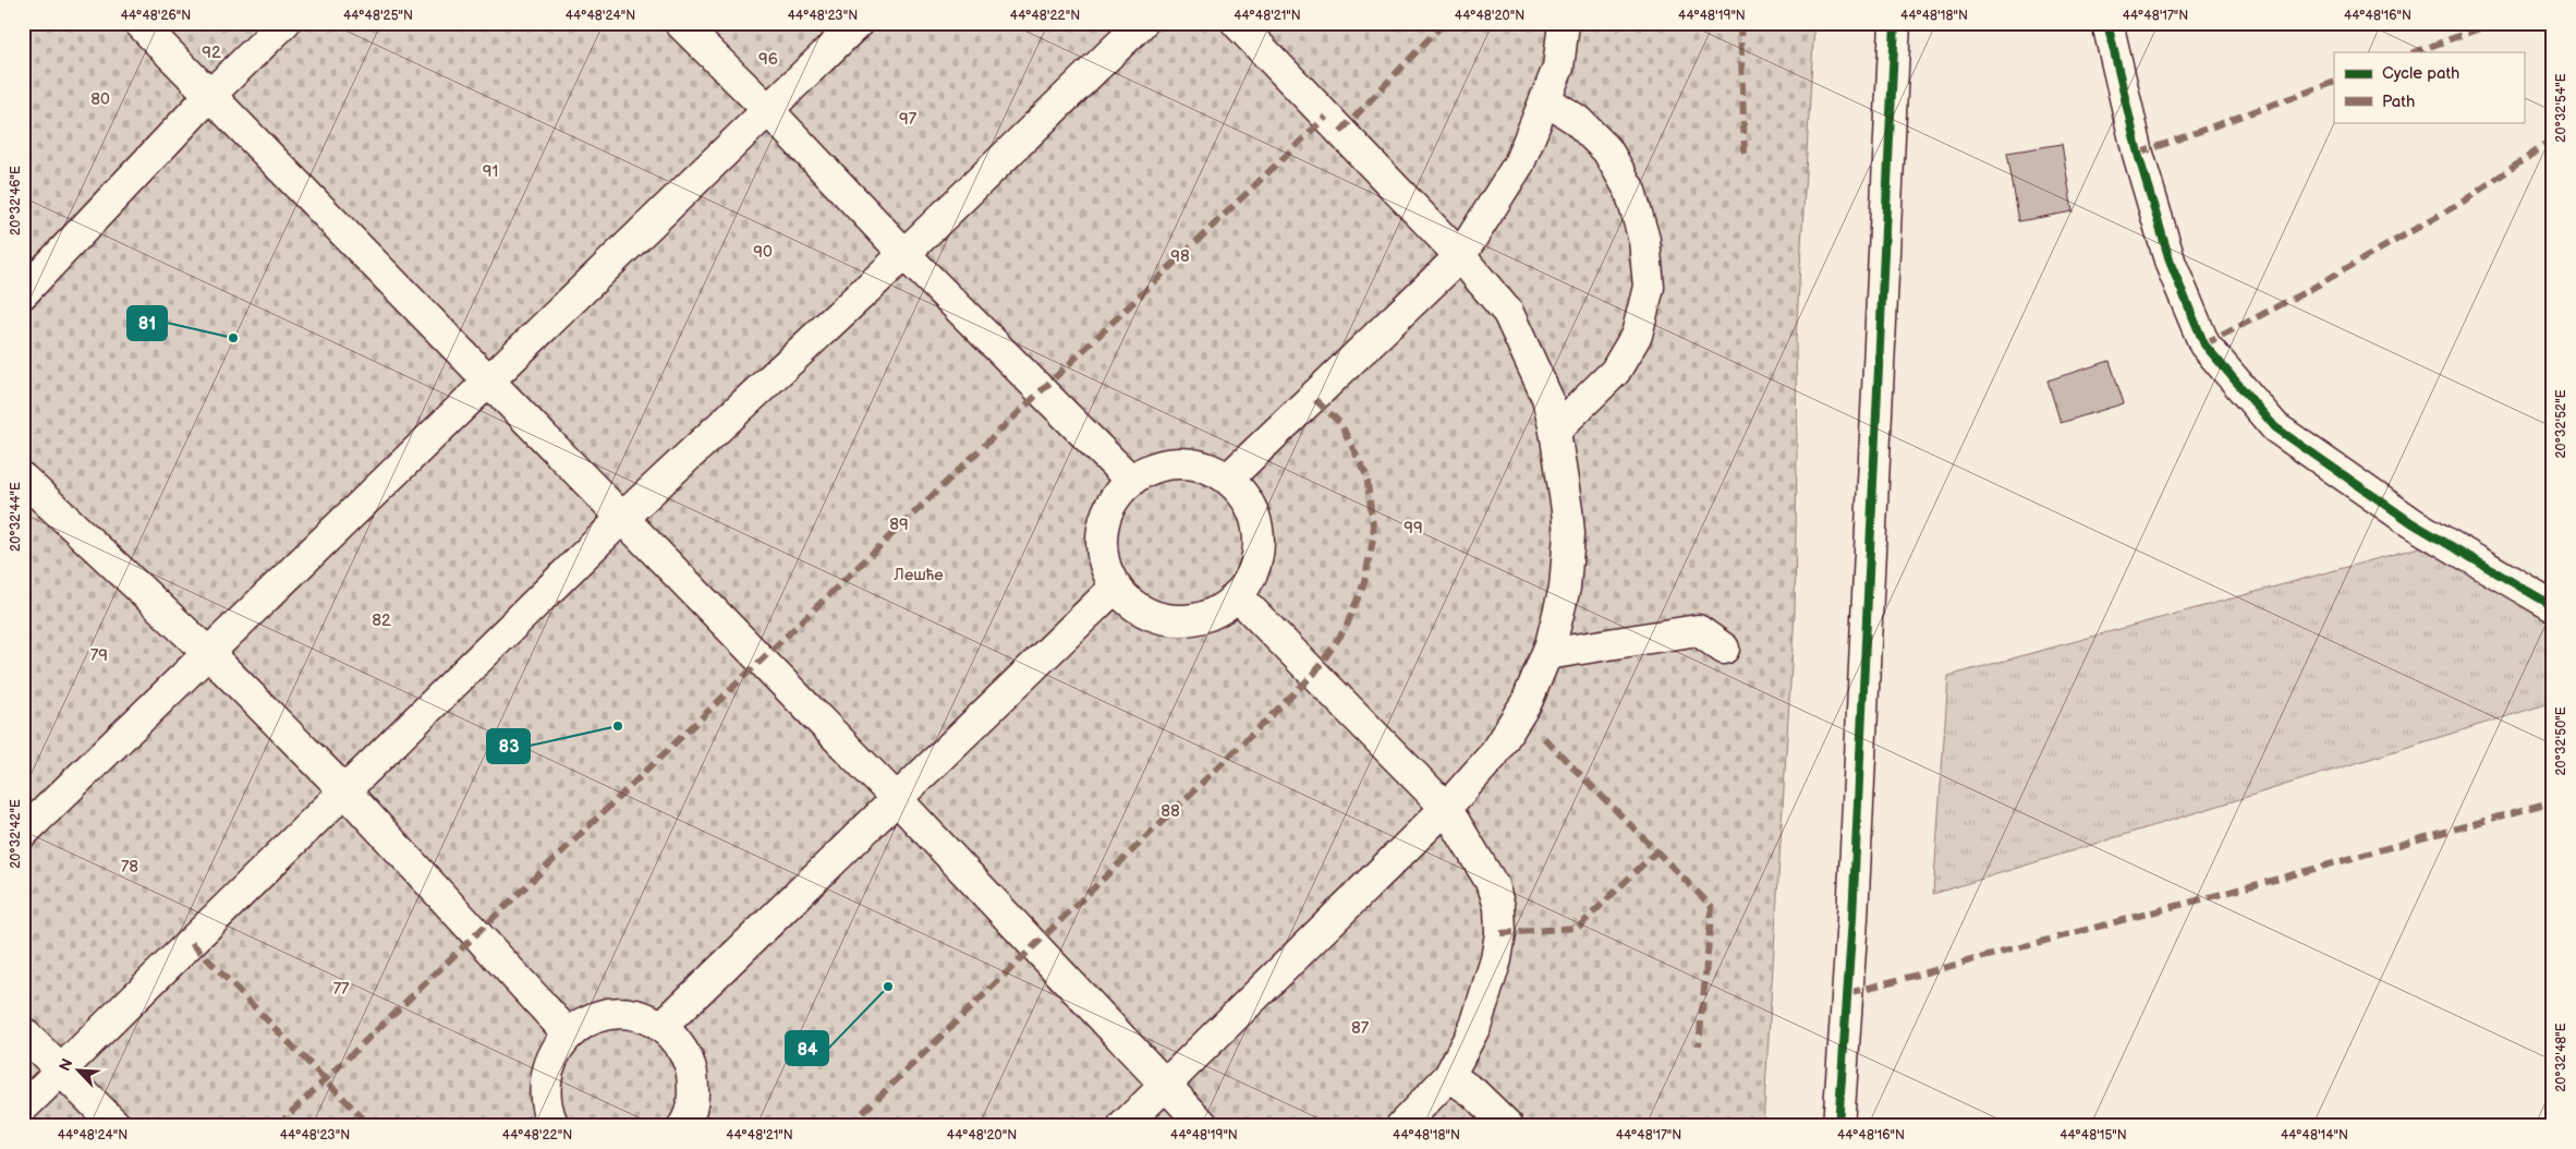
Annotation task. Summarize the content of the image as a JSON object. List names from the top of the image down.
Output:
{
  "parks": [
    "92",
    "96",
    "80",
    "97",
    "91",
    "90",
    "98",
    "89",
    "99",
    "Лешће",
    "82",
    "79",
    "88",
    "78",
    "77",
    "87"
  ],
  "places": ["81", "83", "84"],
  "legend": ["Cycle path", "Path"],
  "north": "top left",
  "coordinates": [
    "44°48'26\"N",
    "44°48'25\"N",
    "44°48'24\"N",
    "44°48'23\"N",
    "44°48'22\"N",
    "44°48'21\"N",
    "44°48'20\"N",
    "44°48'19\"N",
    "44°48'18\"N",
    "44°48'17\"N",
    "44°48'16\"N",
    "20°32'54\"E",
    "20°32'46\"E",
    "20°32'52\"E",
    "20°32'44\"E",
    "20°32'50\"E",
    "20°32'42\"E",
    "20°32'48\"E",
    "44°48'15\"N",
    "44°48'14\"N"
  ]
}
